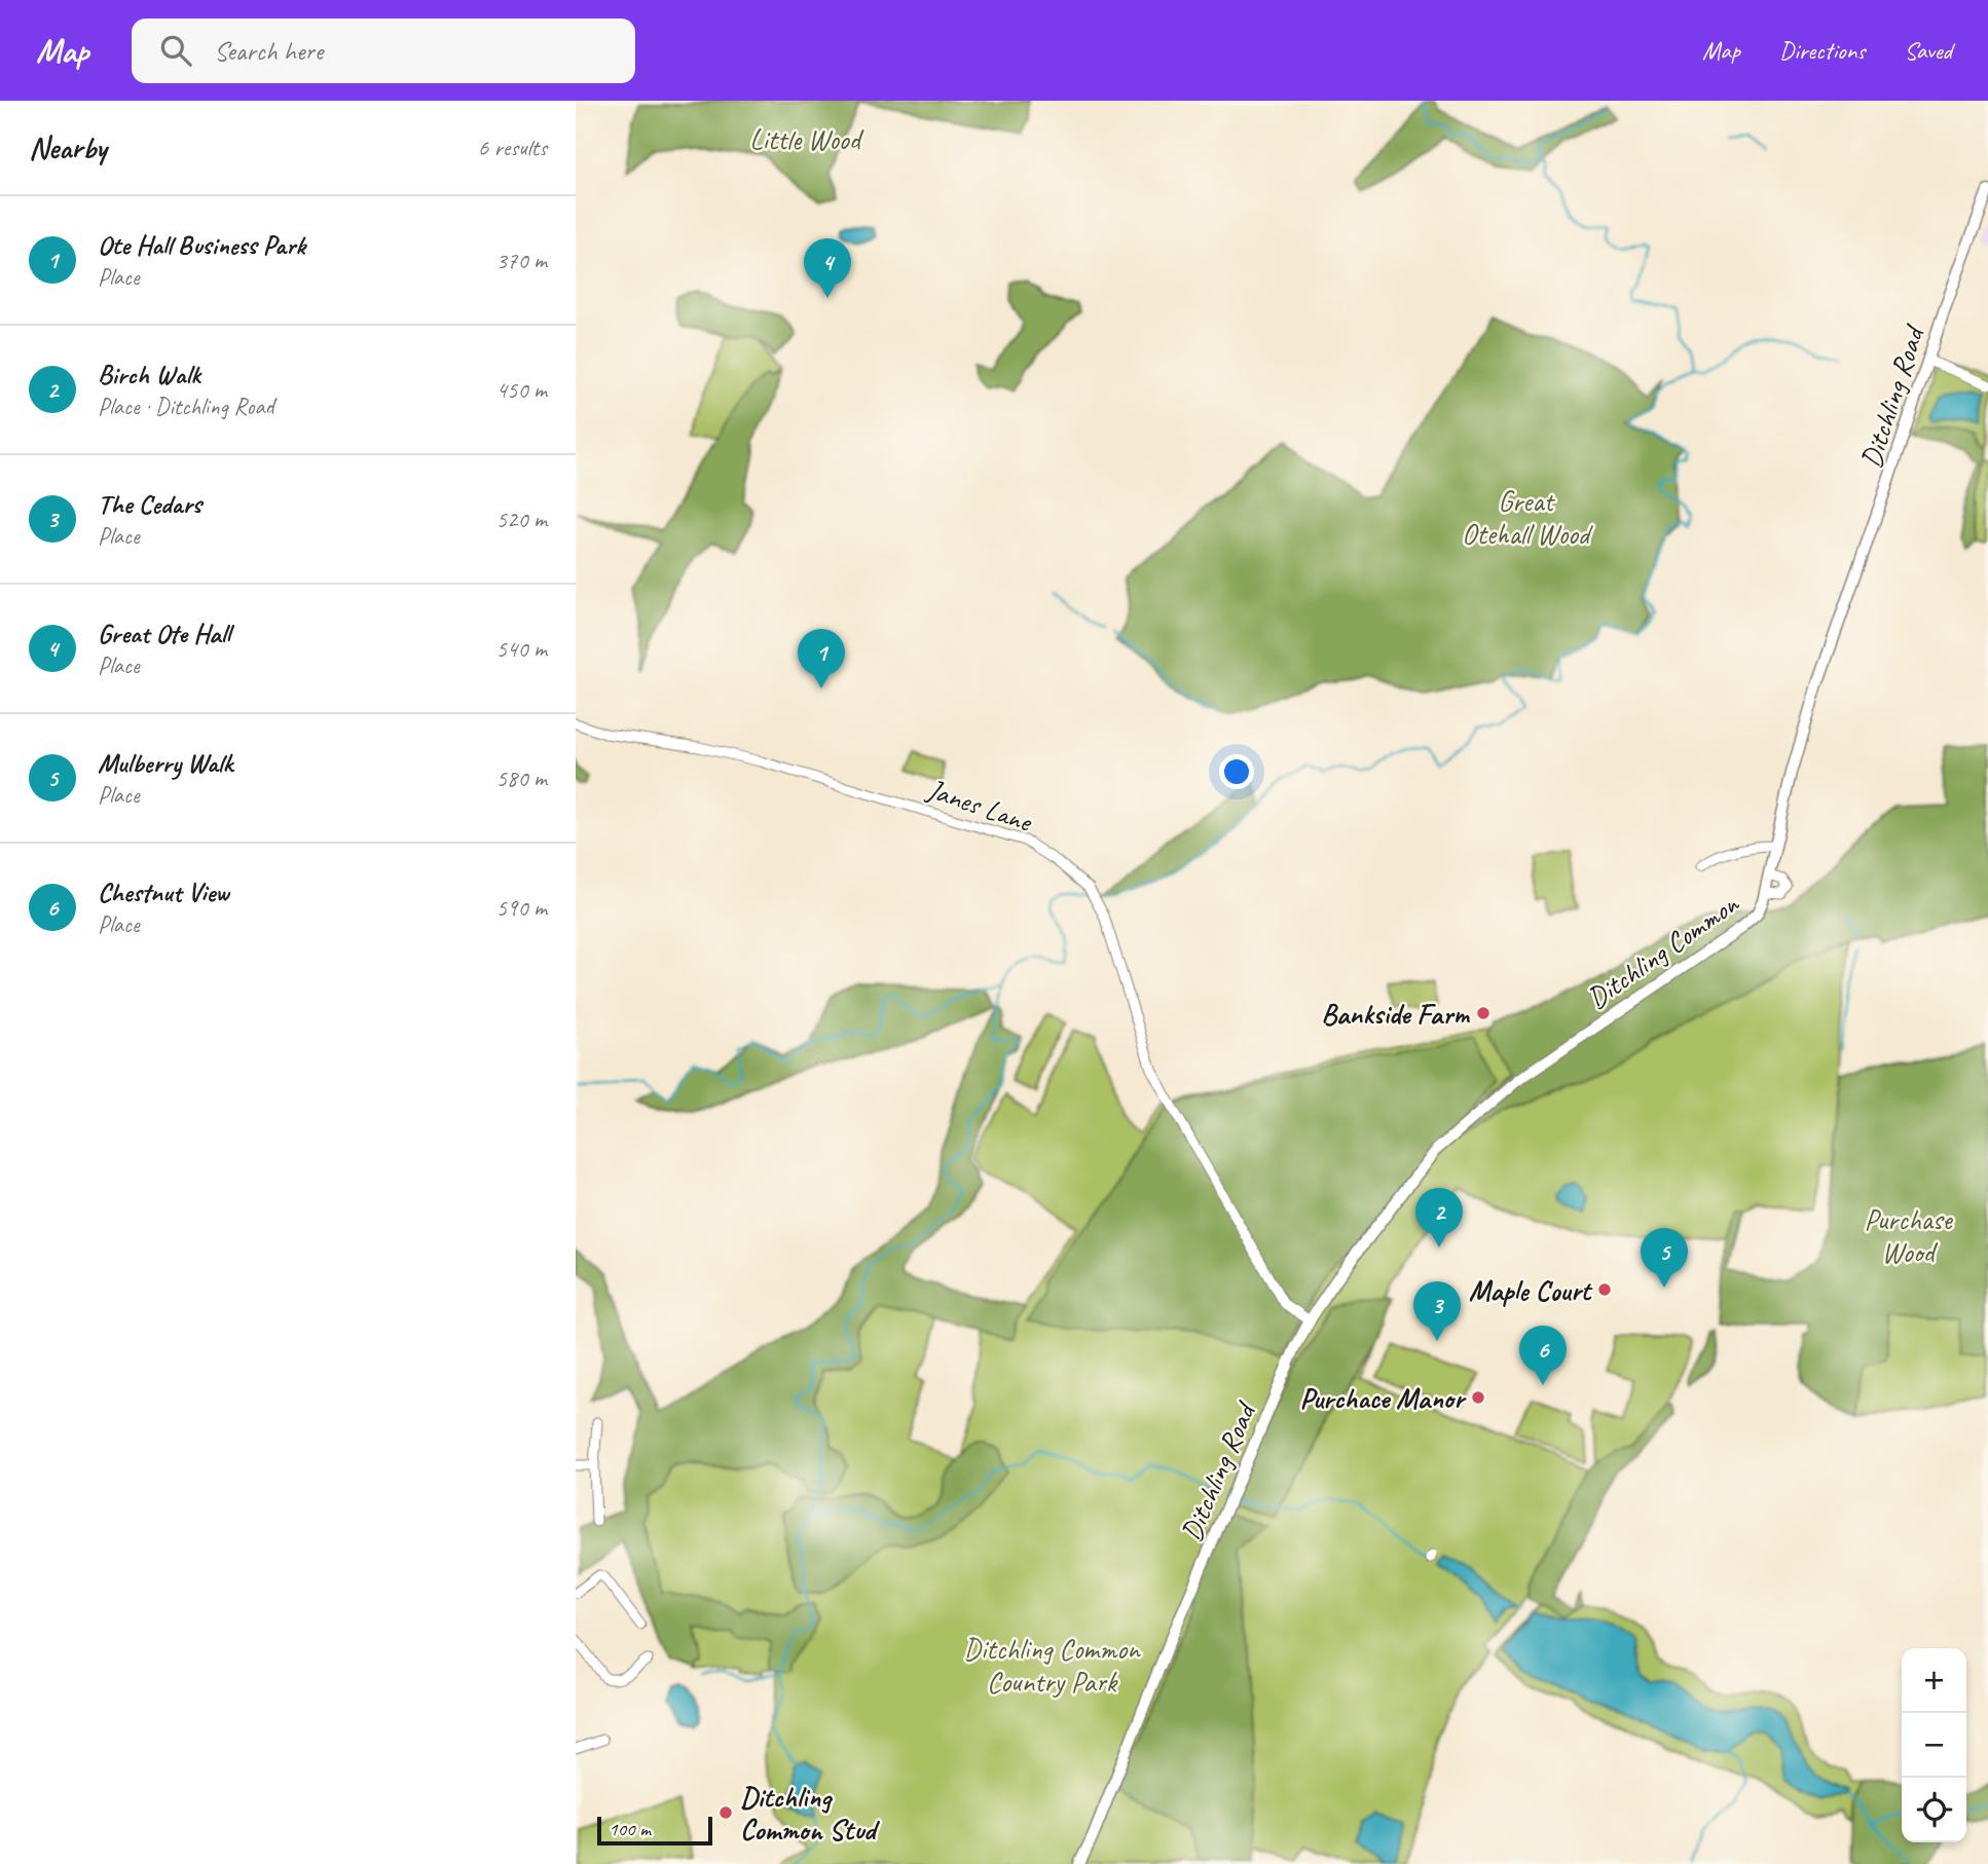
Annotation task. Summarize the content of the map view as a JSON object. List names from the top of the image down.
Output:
{
  "streets": {
    "main road": ["Ditchling Road", "Ditchling Common"],
    "street": ["Janes Lane"]
  },
  "crossings": [
    ["Ditchling Road", "Janes Lane"],
    ["Ditchling Road", "Ditchling Common"]
  ],
  "parks": [
    "Little Wood",
    "Great Otehall Wood",
    "Purchase Wood",
    "Ditchling Common Country Park"
  ],
  "places": [
    "Bankside Farm",
    "Maple Court",
    "Purchace Manor",
    "Ditchling Common Stud"
  ],
  "scale_bar": "100 m",
  "page": {
    "header": "Map",
    "search": "Search here",
    "nav": ["Map", "Directions", "Saved"],
    "heading": ["Nearby", "6 results"],
    "list": [
      {
        "mark": "1",
        "name": "Ote Hall Business Park",
        "note": "Place",
        "value": "370 m"
      },
      {
        "mark": "2",
        "name": "Birch Walk",
        "note": "Place · Ditchling Road",
        "value": "450 m"
      },
      {
        "mark": "3",
        "name": "The Cedars",
        "note": "Place",
        "value": "520 m"
      },
      {
        "mark": "4",
        "name": "Great Ote Hall",
        "note": "Place",
        "value": "540 m"
      },
      {
        "mark": "5",
        "name": "Mulberry Walk",
        "note": "Place",
        "value": "580 m"
      },
      {
        "mark": "6",
        "name": "Chestnut View",
        "note": "Place",
        "value": "590 m"
      }
    ],
    "pins": [
      "4",
      "1",
      "2",
      "5",
      "3",
      "6"
    ],
    "map_buttons": ["+", "−"],
    "scale": "100 m"
  }
}
